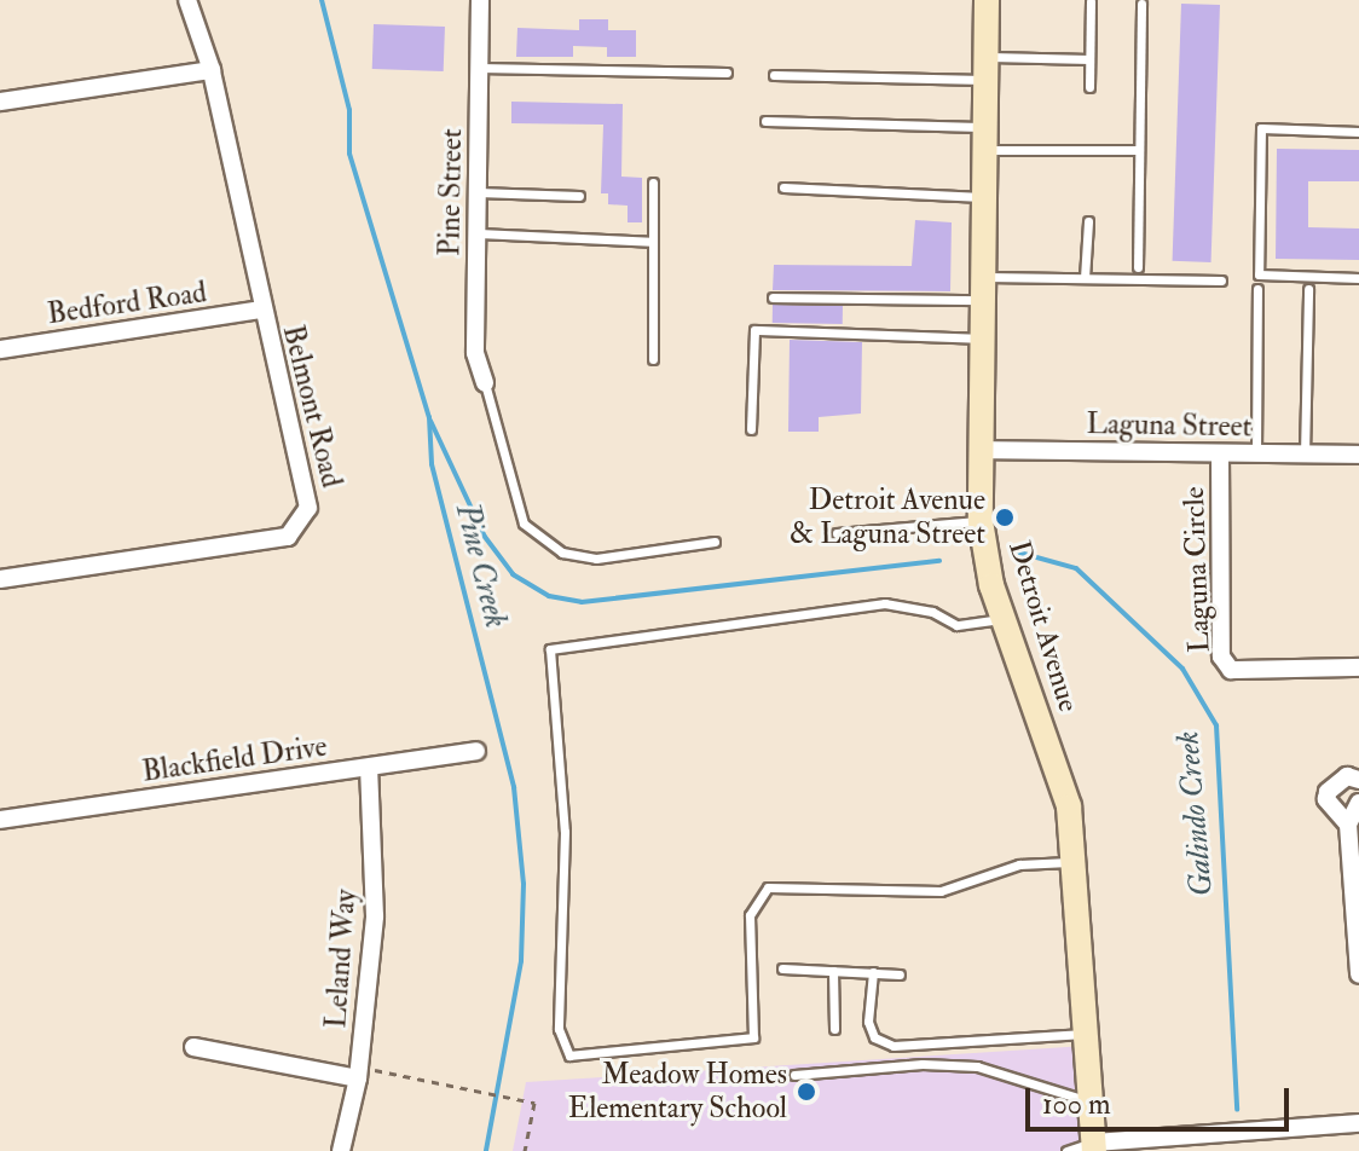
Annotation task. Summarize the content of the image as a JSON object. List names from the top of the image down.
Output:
{
  "streets": {
    "street": [
      "Pine Street",
      "Bedford Road",
      "Belmont Road",
      "Laguna Street",
      "Laguna Circle",
      "Detroit Avenue",
      "Blackfield Drive",
      "Leland Way"
    ]
  },
  "crossings": [
    ["Bedford Road", "Belmont Road"],
    ["Laguna Street", "Laguna Circle"],
    ["Laguna Street", "Detroit Avenue"],
    ["Blackfield Drive", "Leland Way"]
  ],
  "water": ["Pine Creek", "Galindo Creek"],
  "places": ["Detroit Avenue & Laguna Street", "Meadow Homes Elementary School"],
  "scale_bar": "100 m"
}
